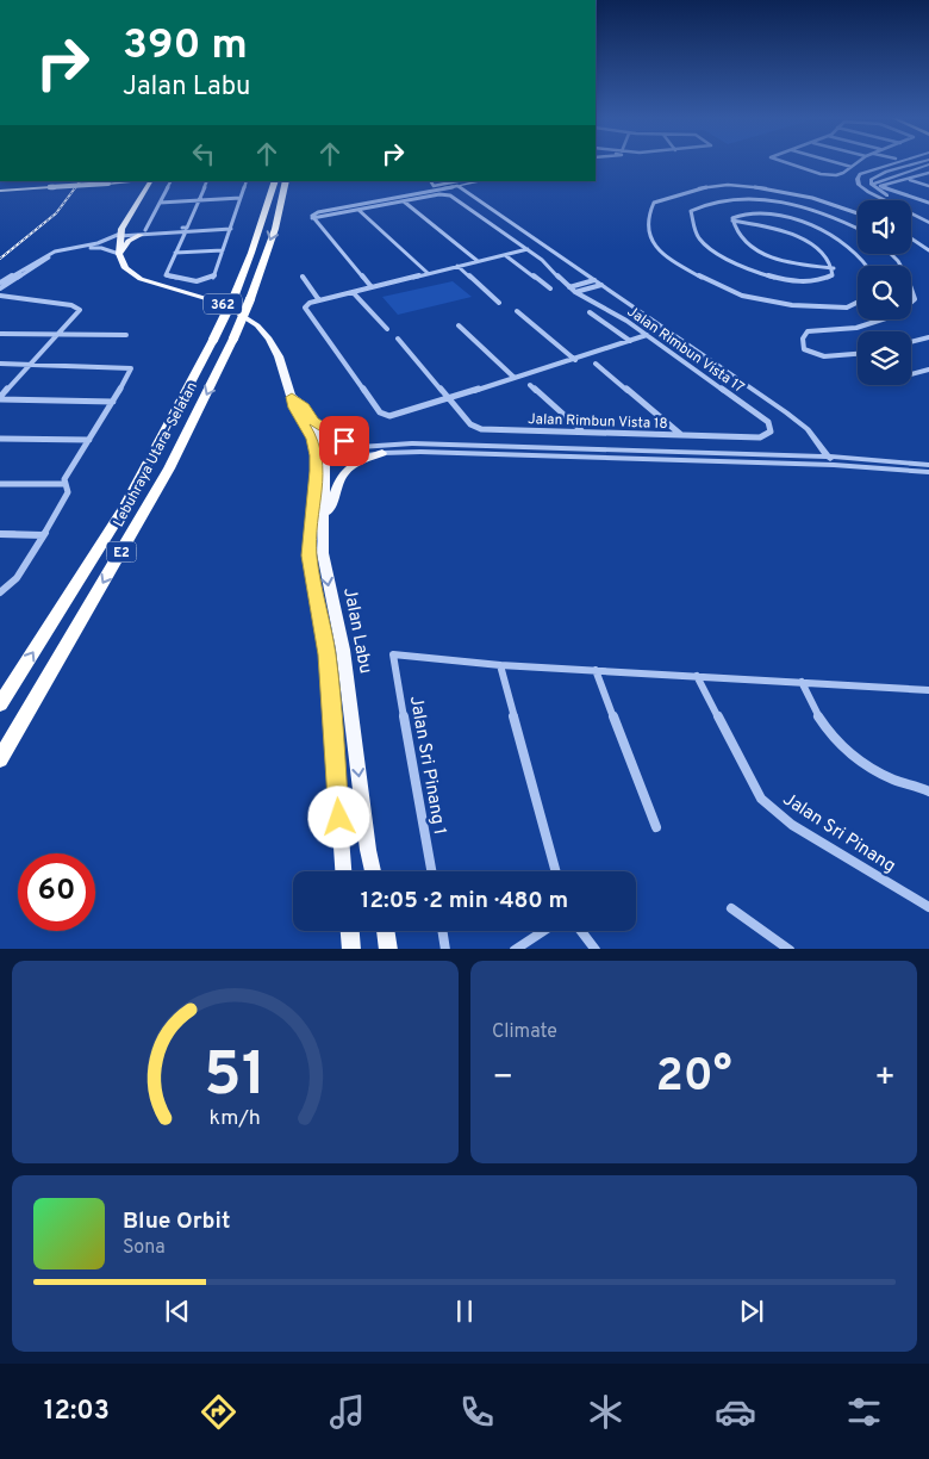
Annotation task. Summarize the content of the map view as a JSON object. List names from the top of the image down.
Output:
{
  "streets": {
    "highway": ["Lebuhraya Utara–Selatan", "E2"],
    "main road": ["362", "Jalan Labu"],
    "street": [
      "Jalan Rimbun Vista 17",
      "Jalan Rimbun Vista 18",
      "Jalan Sri Pinang 1",
      "Jalan Sri Pinang"
    ]
  },
  "crossings": [
    ["Jalan Rimbun Vista 17", "Jalan Rimbun Vista 18"]
  ],
  "page": {
    "turn": ["390 m", "Jalan Labu"],
    "limit": "60",
    "trip": "12:05 · 2 min · 480 m",
    "tile": "Climate",
    "heat": ["−", "20°", "+"],
    "song": ["Blue Orbit", "Sona"],
    "tabs": "12:03",
    "gauge": ["51", "km/h"]
  }
}
